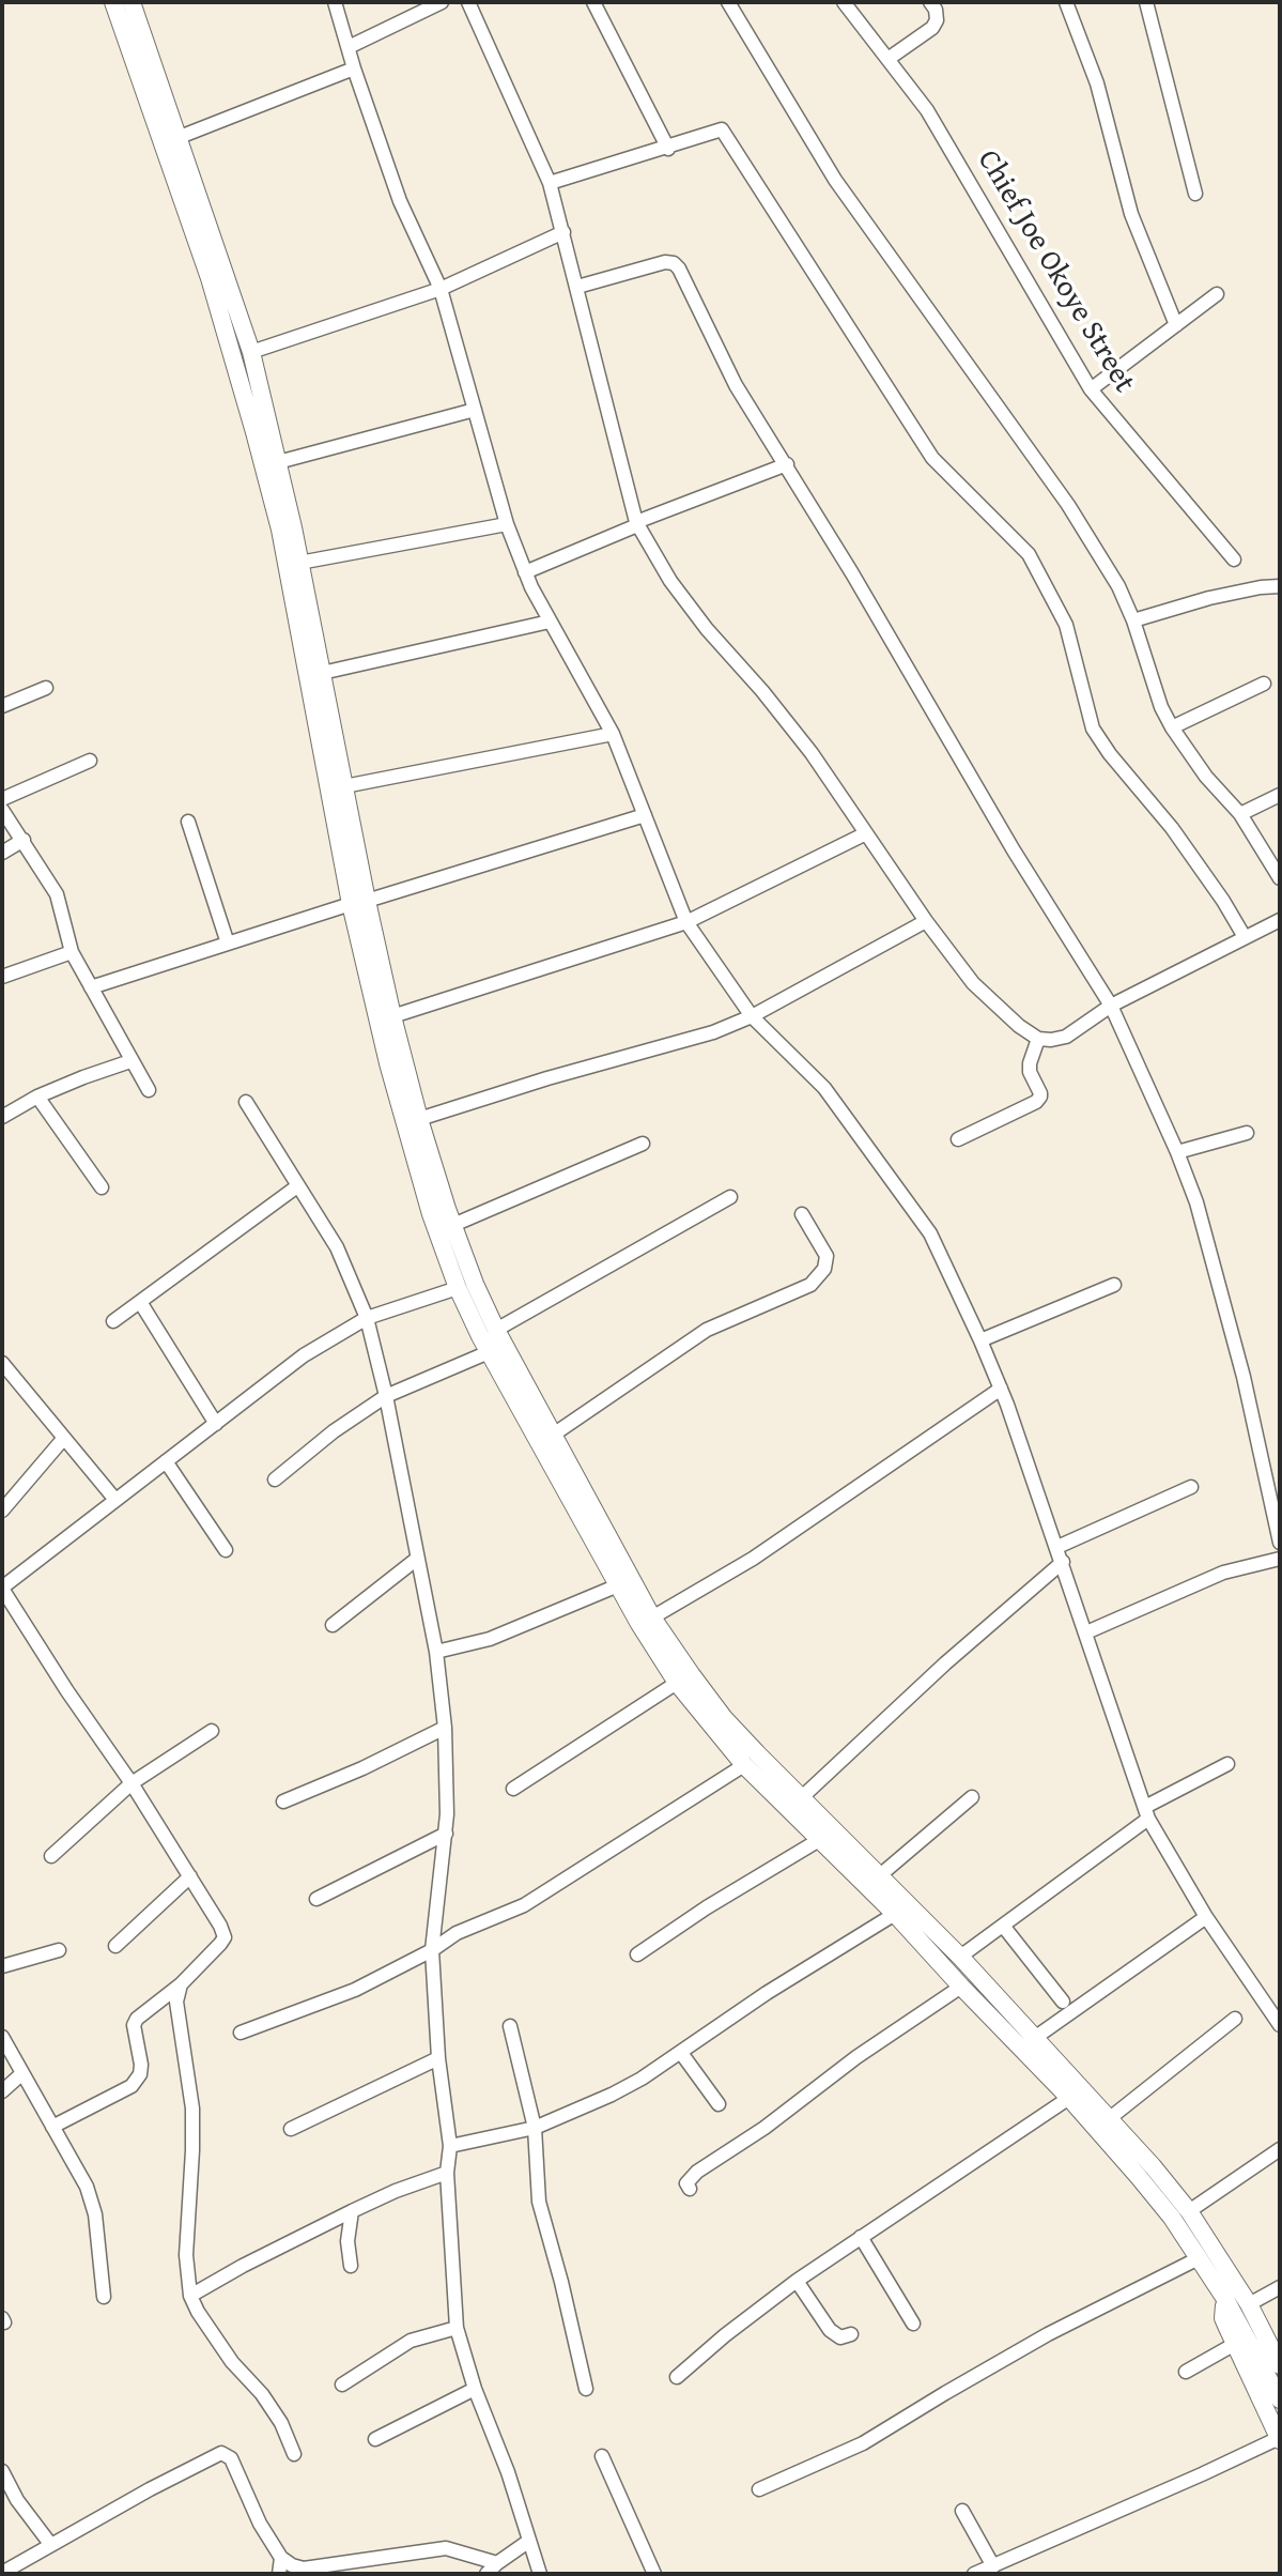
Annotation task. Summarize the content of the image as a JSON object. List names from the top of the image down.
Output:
{
  "streets": {
    "street": ["Chief Joe Okoye Street"]
  }
}
